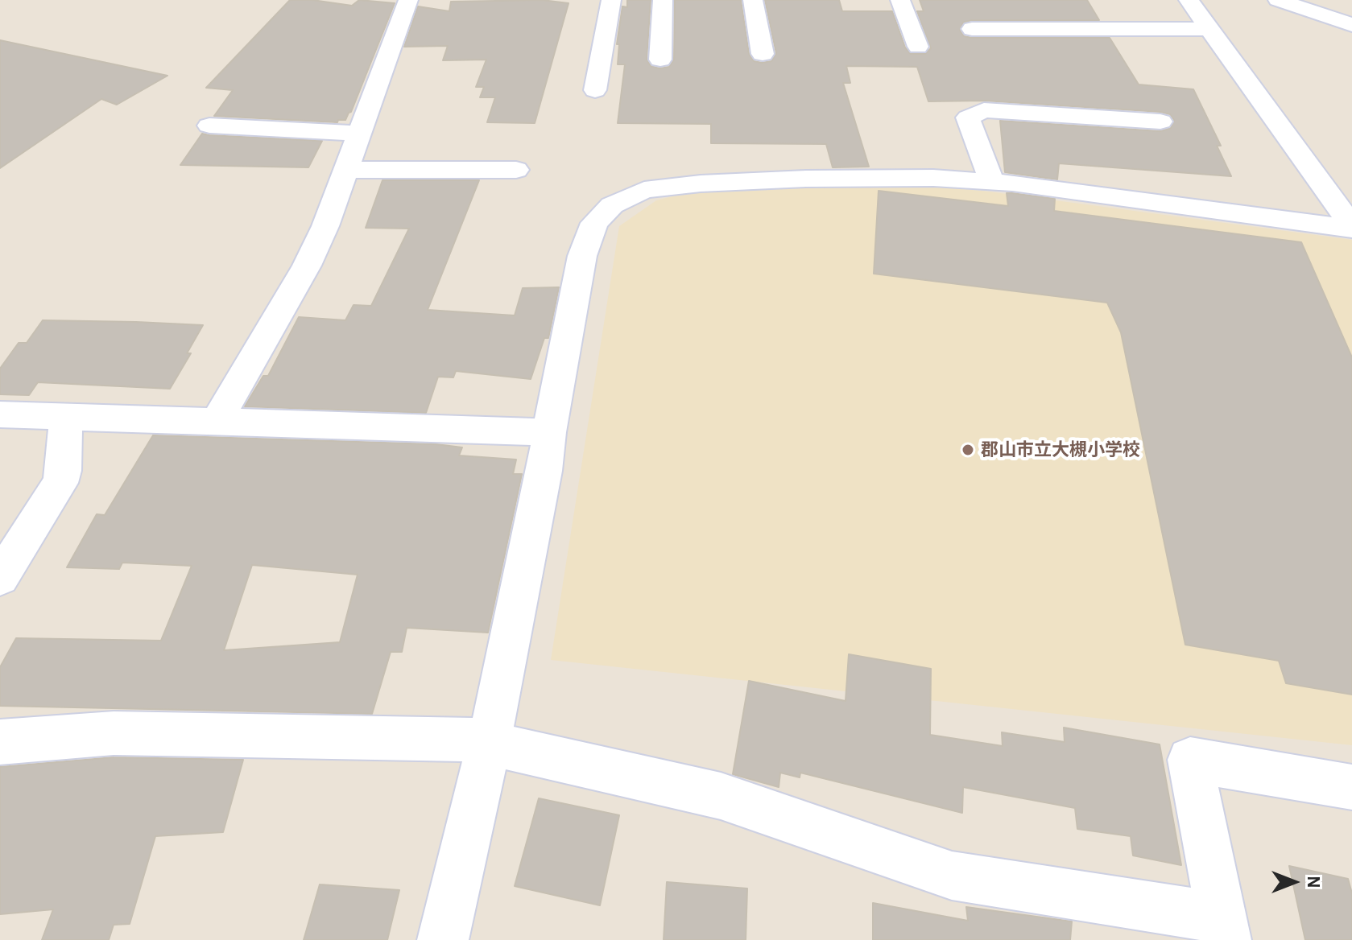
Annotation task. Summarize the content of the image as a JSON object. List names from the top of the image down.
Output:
{
  "places": ["郡山市立大槻小学校"],
  "north": "right"
}
